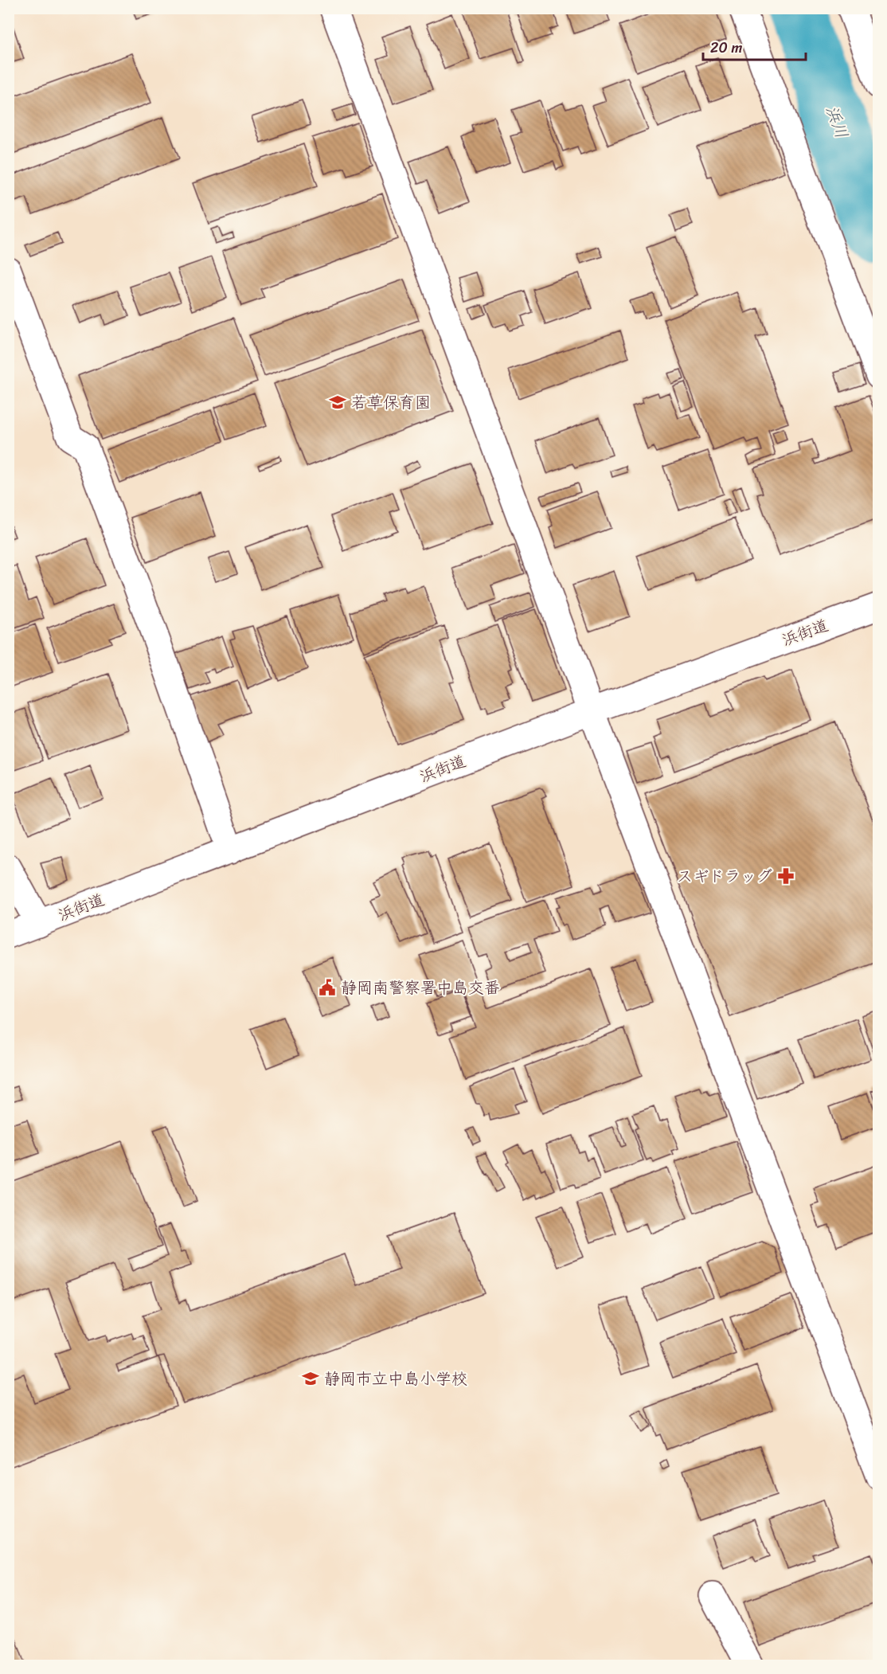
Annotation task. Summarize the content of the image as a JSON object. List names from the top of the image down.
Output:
{
  "streets": {
    "street": ["浜街道"]
  },
  "water": ["浜川"],
  "places": {
    "school or university": ["若草保育園", "静岡市立中島小学校"],
    "pharmacy": ["スギドラッグ"],
    "public building": ["静岡南警察署中島交番"]
  },
  "scale_bar": "20 m"
}
